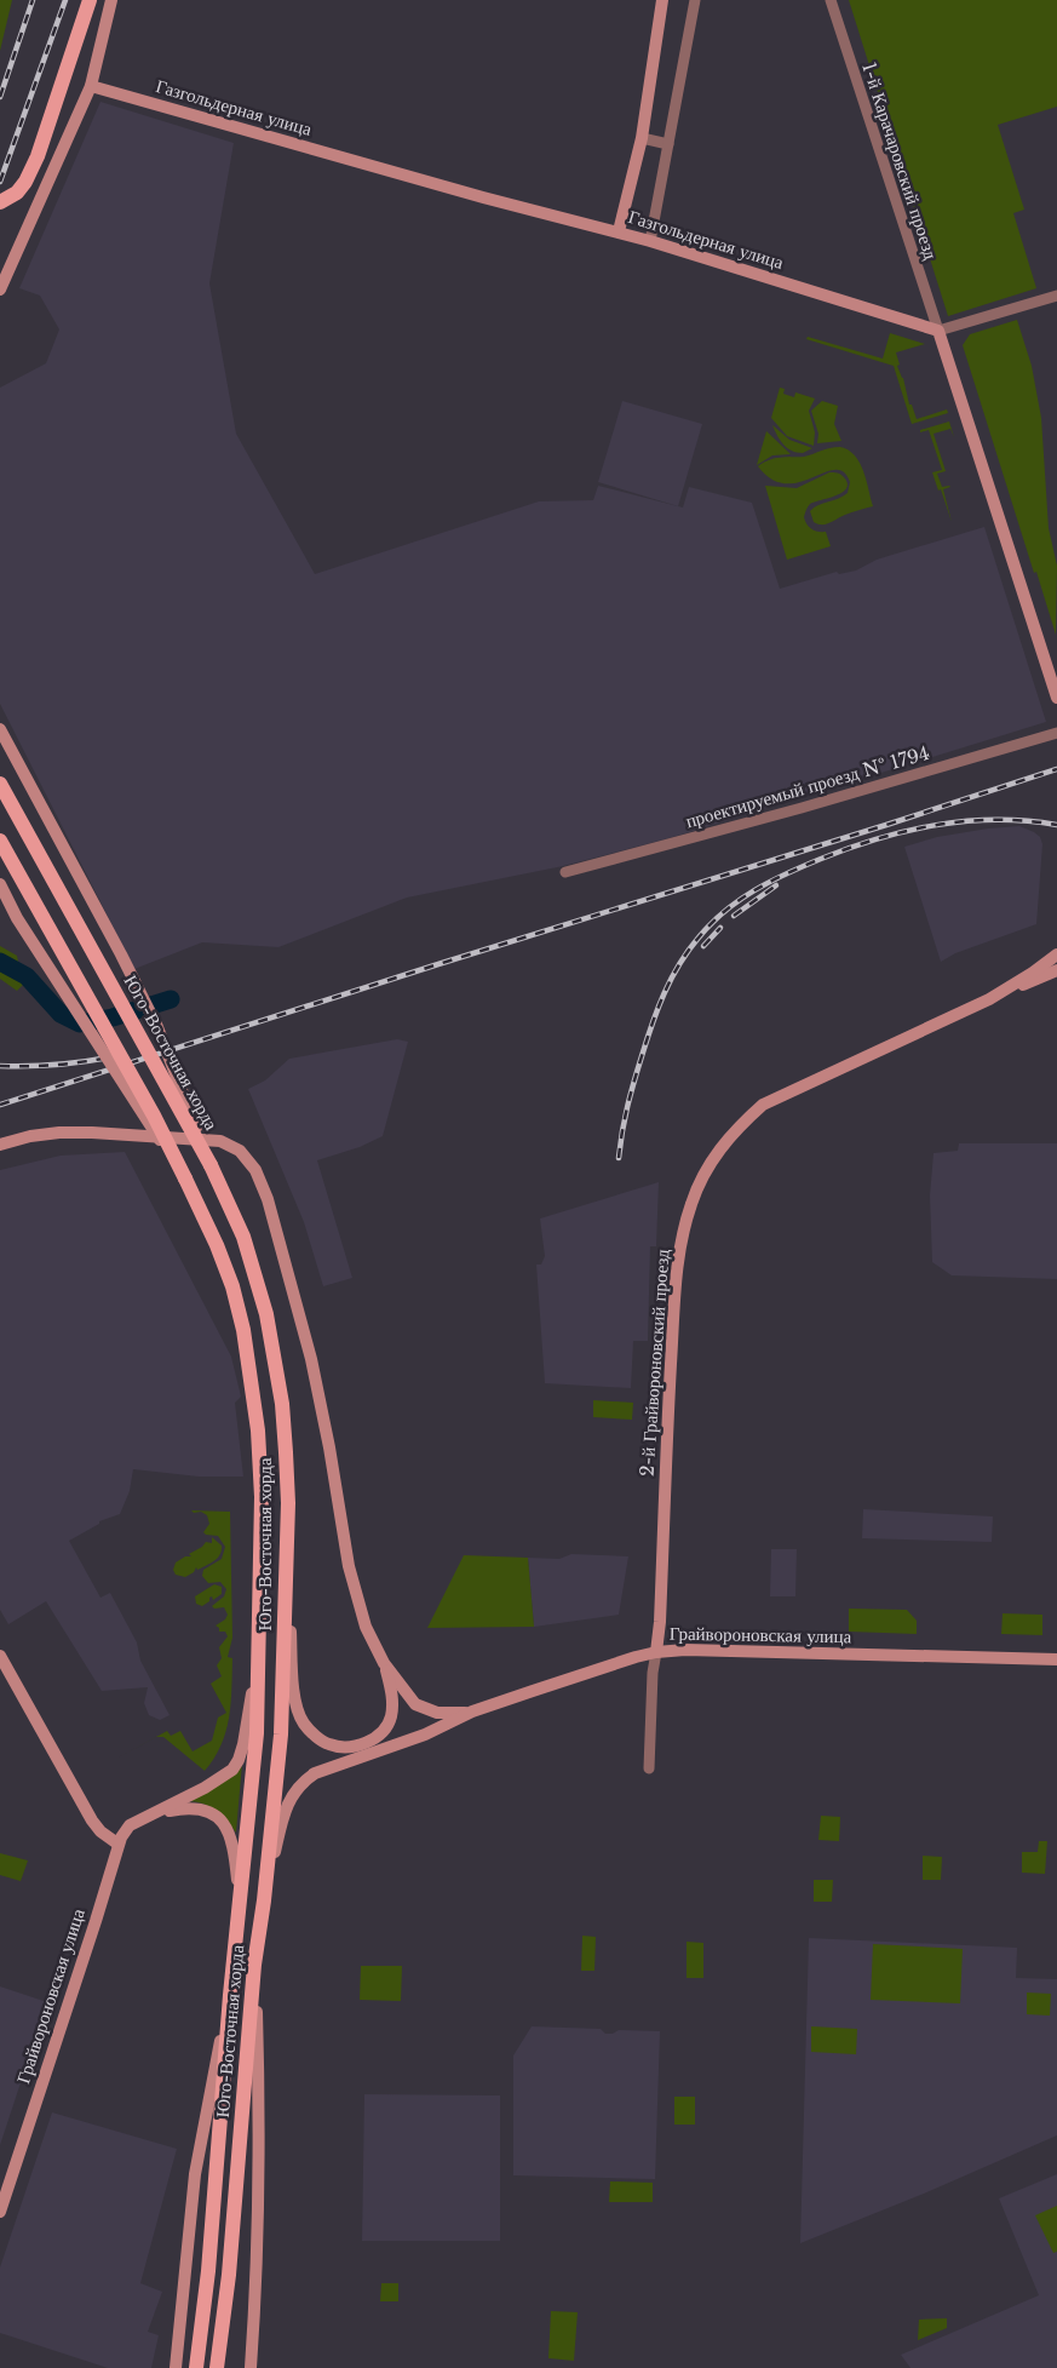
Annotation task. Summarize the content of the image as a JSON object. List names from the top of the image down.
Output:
{
  "streets": {
    "main road": [
      "Газгольдерная улица",
      "Юго-Восточная хорда",
      "2-й Грайвороновский проезд",
      "Грайвороновская улица"
    ],
    "street": ["1-й Карачаровский проезд", "проектируемый проезд № 1794"]
  },
  "crossings": [
    ["Газгольдерная улица", "1-й Карачаровский проезд"],
    ["2-й Грайвороновский проезд", "Грайвороновская улица"]
  ]
}
